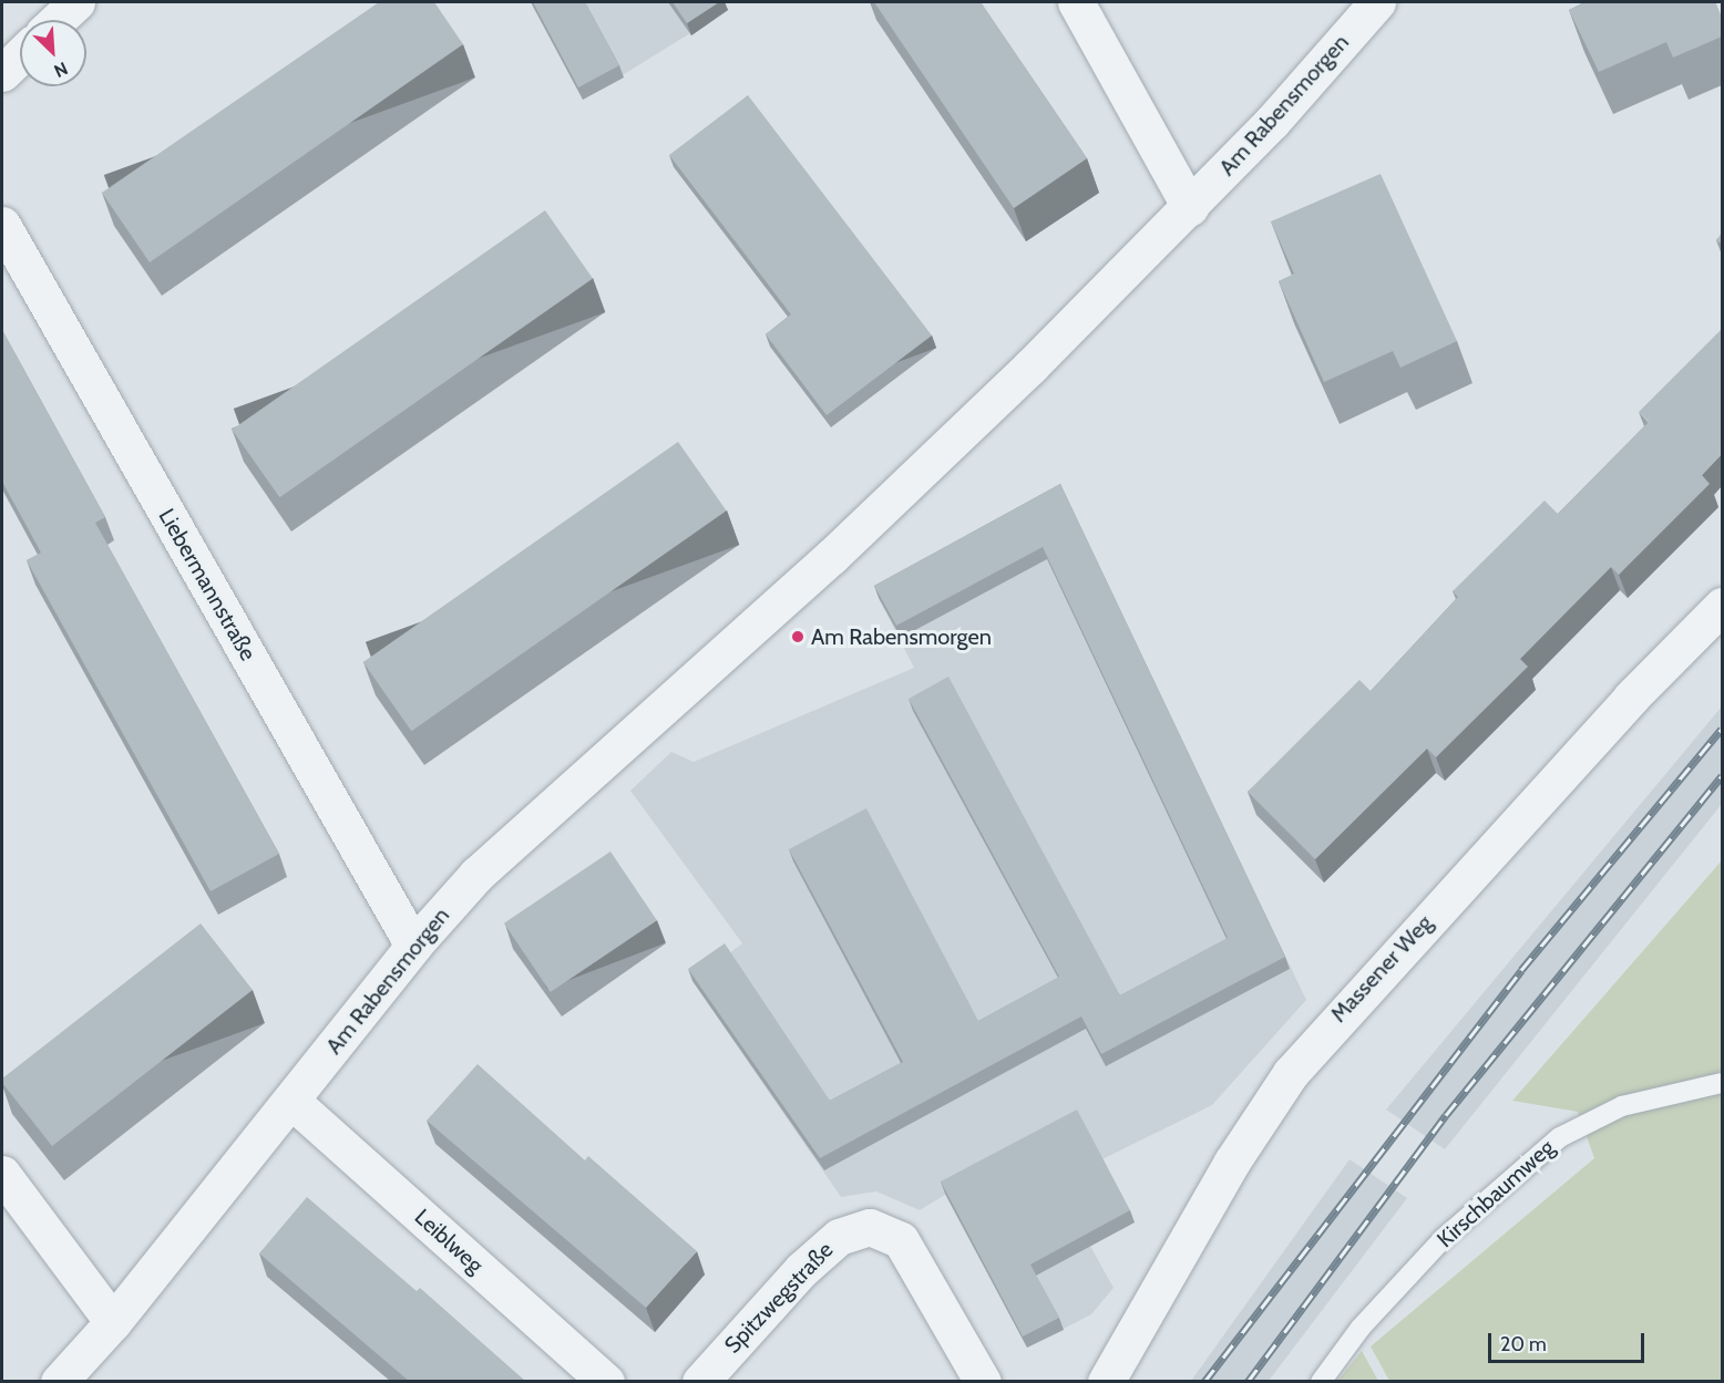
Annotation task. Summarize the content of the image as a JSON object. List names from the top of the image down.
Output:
{
  "streets": {
    "street": [
      "Am Rabensmorgen",
      "Liebermannstraße",
      "Massener Weg",
      "Leiblweg",
      "Spitzwegstraße"
    ],
    "lane": ["Kirschbaumweg"]
  },
  "crossings": [
    ["Am Rabensmorgen", "Liebermannstraße"],
    ["Am Rabensmorgen", "Leiblweg"]
  ],
  "places": ["Am Rabensmorgen"],
  "scale_bar": "20 m",
  "north": "bottom right"
}
